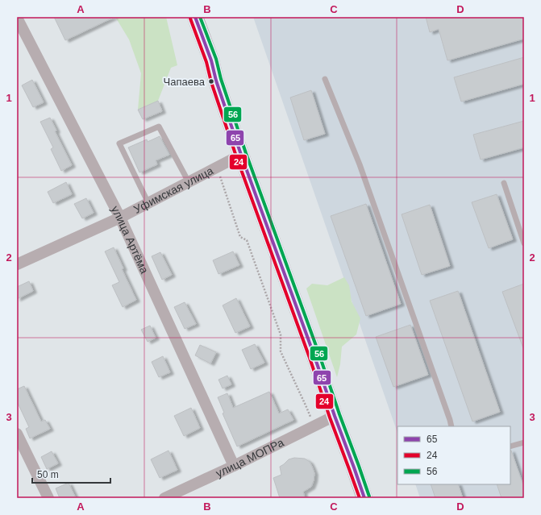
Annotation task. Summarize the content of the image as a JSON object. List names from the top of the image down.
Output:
{
  "streets": {
    "street": ["Уфимская улица", "улица Артёма", "улица МОПРа"]
  },
  "crossings": [
    ["Уфимская улица", "улица Артёма"],
    ["улица Артёма", "улица МОПРа"]
  ],
  "places": ["Чапаева"],
  "lines": ["transit line 65", "transit line 56", "transit line 24"],
  "legend": ["65", "24", "56"],
  "scale_bar": "50 m",
  "grid": {
    "columns": [
      "A",
      "B",
      "C",
      "D"
    ],
    "rows": ["1", "2", "3"]
  }
}
